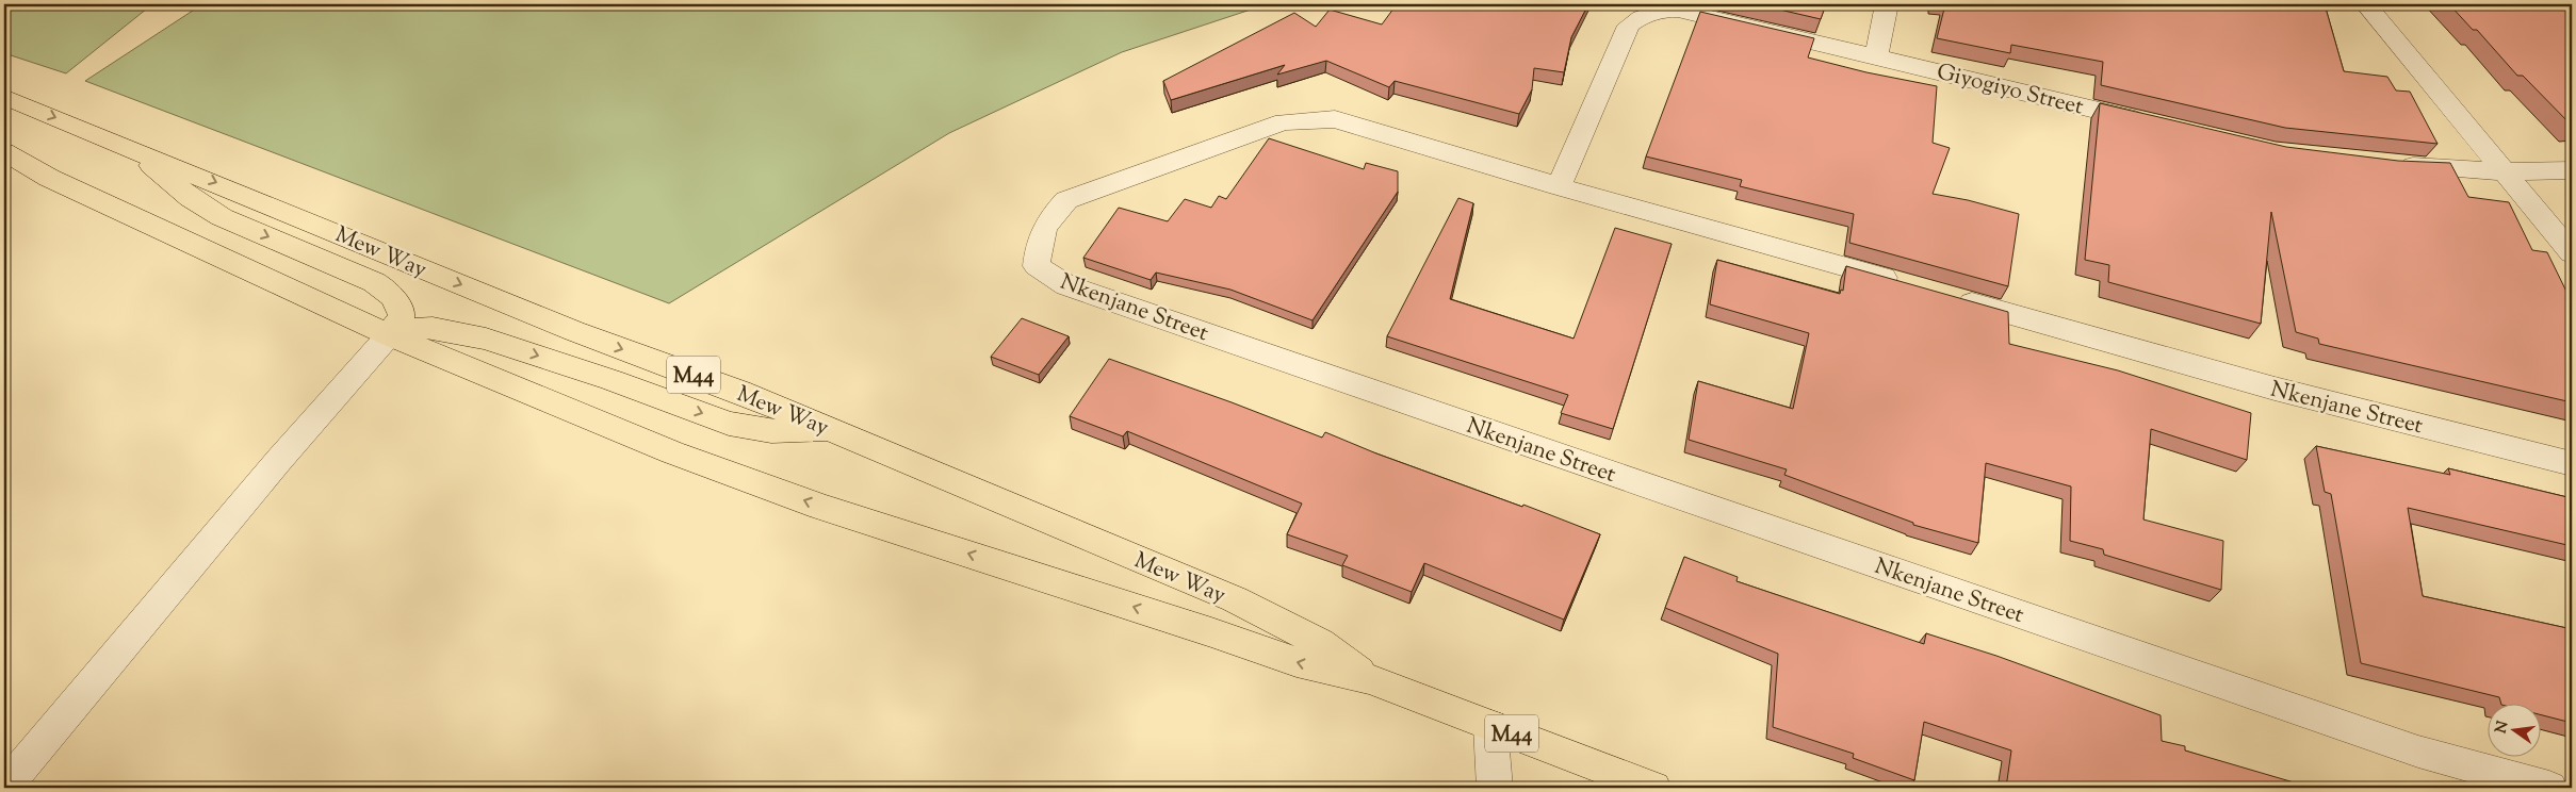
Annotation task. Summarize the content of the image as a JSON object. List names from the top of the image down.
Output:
{
  "streets": {
    "main road": ["Mew Way", "M44"],
    "street": ["Giyogiyo Street", "Nkenjane Street"]
  },
  "crossings": [
    ["Giyogiyo Street", "Nkenjane Street"]
  ],
  "north": "left"
}
